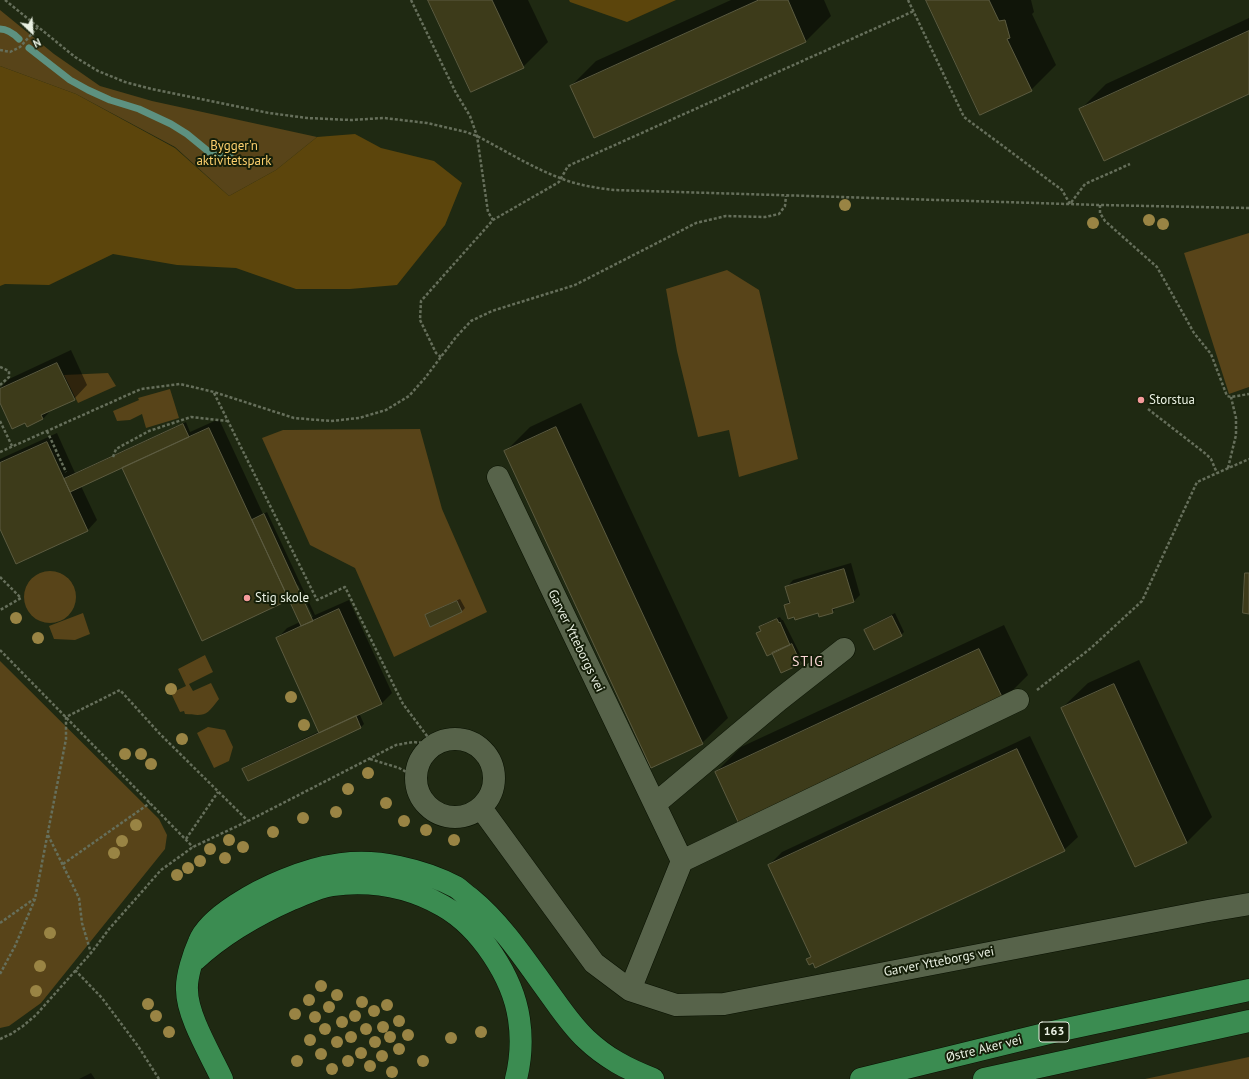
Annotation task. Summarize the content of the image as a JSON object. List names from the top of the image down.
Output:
{
  "streets": {
    "highway": ["163", "Østre Aker vei"],
    "street": ["Garver Ytteborgs vei"]
  },
  "districts": ["STIG"],
  "parks": ["Bygger'n aktivitetspark"],
  "places": ["Storstua", "Stig skole"],
  "north": "bottom right"
}
